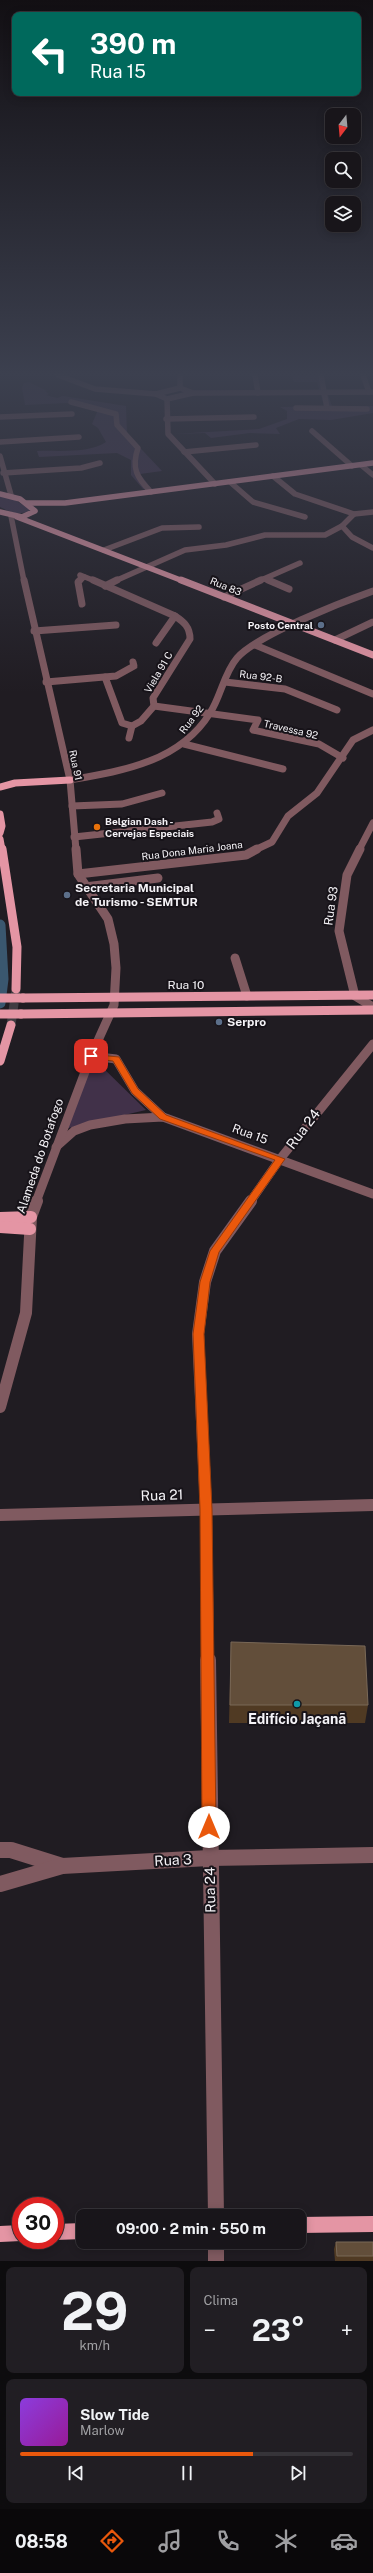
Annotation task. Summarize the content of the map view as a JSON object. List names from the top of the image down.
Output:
{
  "streets": {
    "main road": ["Rua 83", "Rua 10"],
    "street": [
      "Viela 91 C",
      "Rua 92-B",
      "Rua 92",
      "Travessa 92",
      "Rua 91",
      "Rua Dona Maria Joana",
      "Rua 93",
      "Rua 24",
      "Rua 15",
      "Alameda do Botafogo",
      "Rua 21",
      "Rua 3"
    ]
  },
  "crossings": [
    ["Rua 83", "Rua 92"],
    ["Rua 83", "Rua 91"],
    ["Viela 91 C", "Travessa 92"],
    ["Rua 92-B", "Rua 92"],
    ["Rua 92", "Travessa 92"],
    ["Rua 92", "Rua 91"],
    ["Travessa 92", "Rua Dona Maria Joana"],
    ["Rua 91", "Rua Dona Maria Joana"],
    ["Rua 91", "Rua 10"],
    ["Rua 91", "Alameda do Botafogo"],
    ["Rua 93", "Rua 10"],
    ["Rua 24", "Rua 15"],
    ["Rua 24", "Rua 21"],
    ["Rua 24", "Rua 3"],
    ["Rua 15", "Alameda do Botafogo"]
  ],
  "places": [
    "Posto Central",
    "Belgian Dash - Cervejas Especiais",
    "Secretaria Municipal de Turismo - SEMTUR",
    "Serpro",
    "Edifício Jaçanã"
  ],
  "north": "bottom",
  "page": {
    "turn": ["390 m", "Rua 15"],
    "limit": "30",
    "trip": "09:00 · 2 min · 550 m",
    "tile": [
      ["29", "km/h"],
      "Clima"
    ],
    "heat": ["−", "23°", "+"],
    "song": ["Slow Tide", "Marlow"],
    "tabs": "08:58"
  }
}
